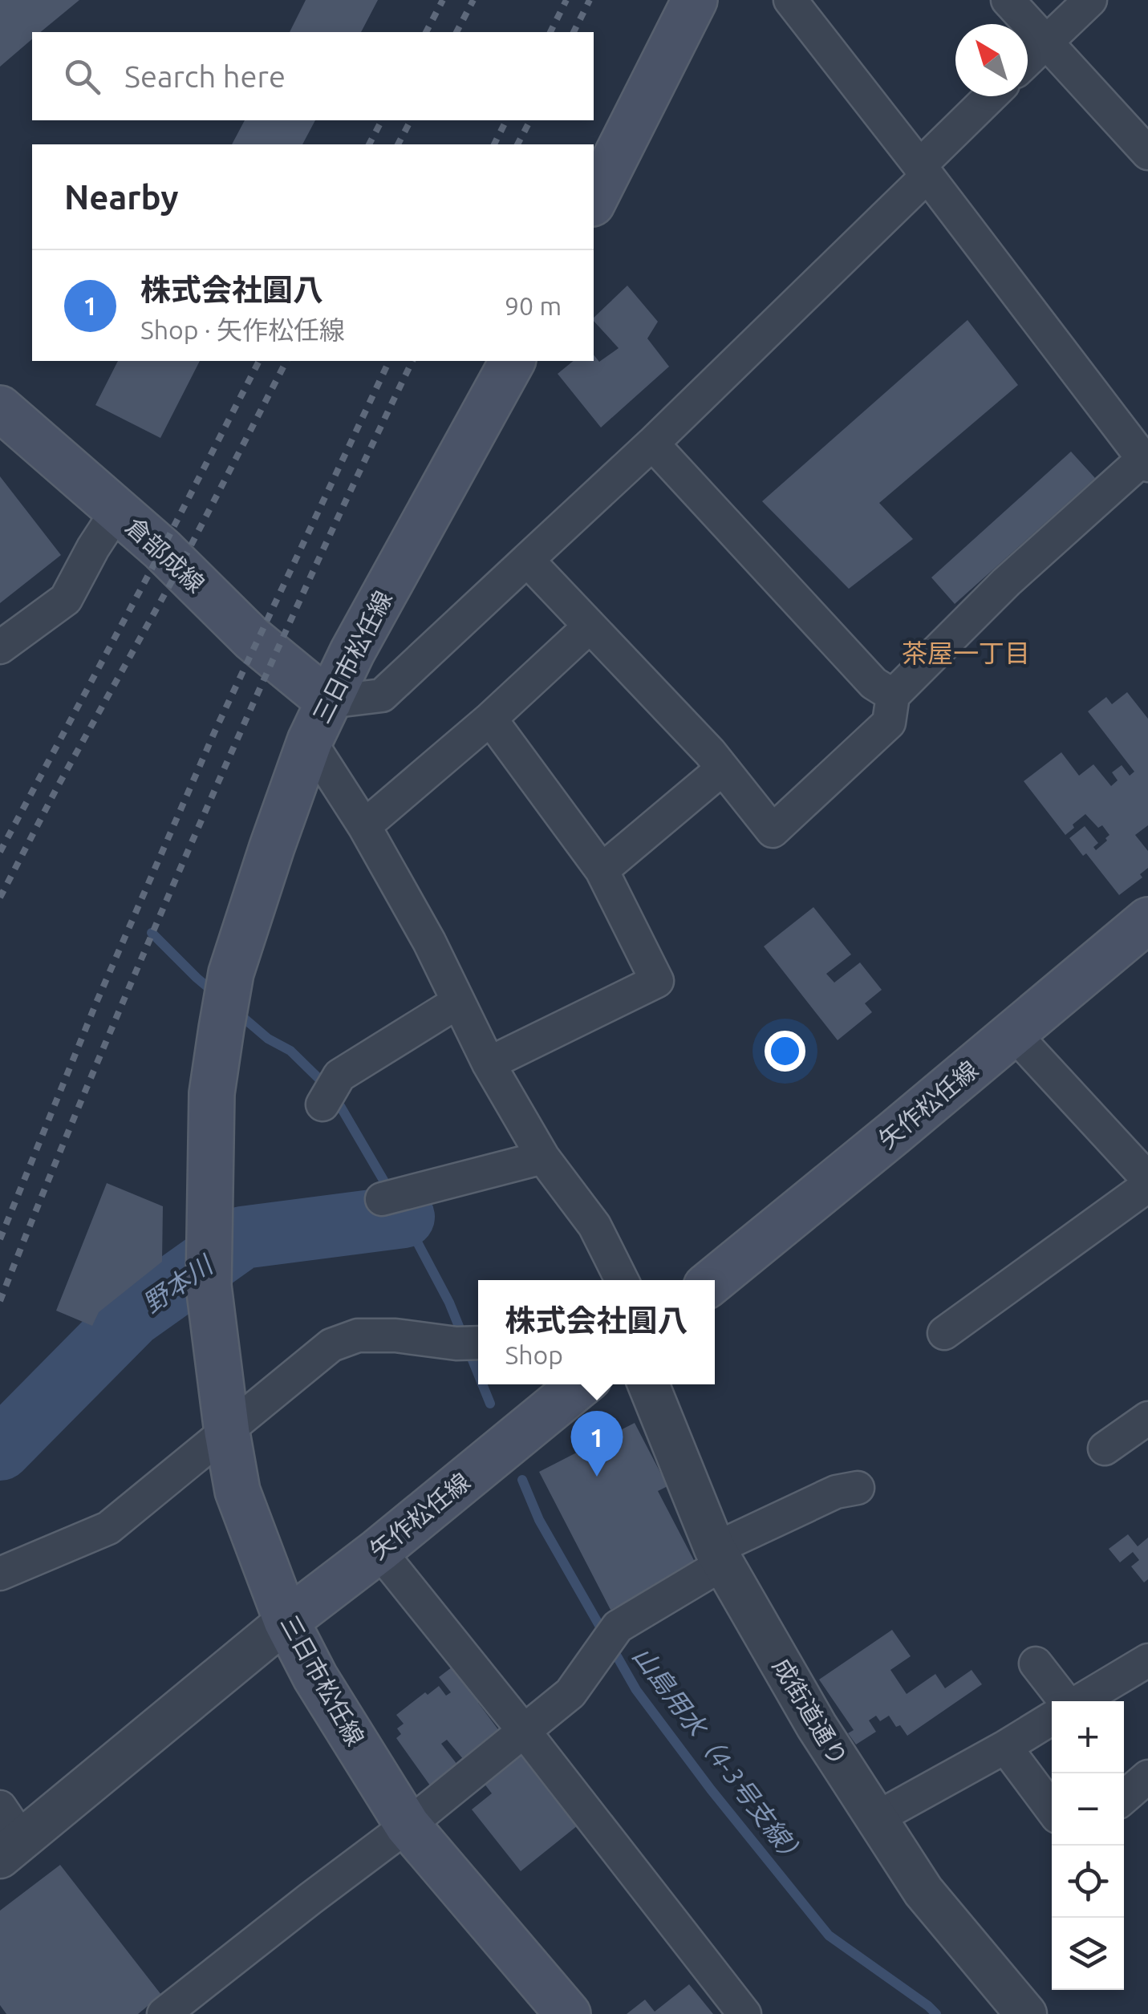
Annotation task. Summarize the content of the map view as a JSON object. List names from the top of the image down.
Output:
{
  "streets": {
    "main road": ["倉部成線", "三日市松任線", "矢作松任線"],
    "street": ["成街道通り"]
  },
  "crossings": [
    ["倉部成線", "三日市松任線"],
    ["三日市松任線", "矢作松任線"]
  ],
  "districts": ["茶屋一丁目"],
  "water": ["野本川", "山島用水（4-3号支線）"],
  "north": "top left",
  "page": {
    "search": "Search here",
    "heading": "Nearby",
    "list": [
      {
        "mark": "1",
        "name": "株式会社圓八",
        "note": "Shop · 矢作松任線",
        "value": "90 m"
      }
    ],
    "popup": ["株式会社圓八", "Shop"],
    "pins": "1",
    "map_buttons": ["+", "−"]
  }
}
